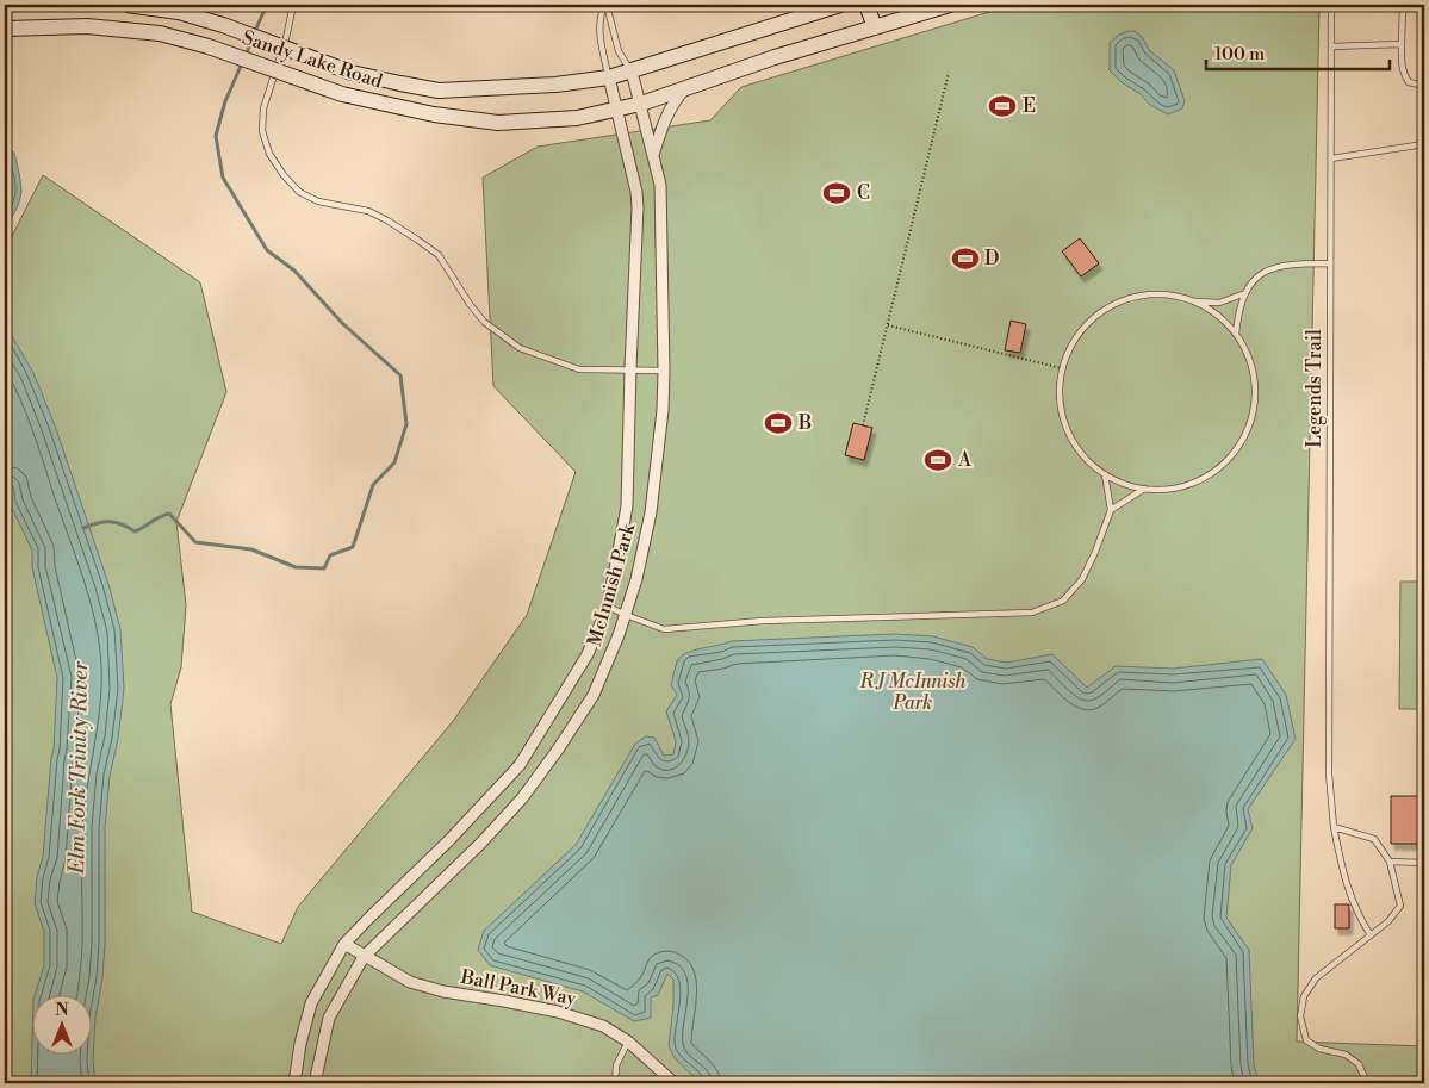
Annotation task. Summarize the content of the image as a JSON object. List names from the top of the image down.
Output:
{
  "streets": {
    "main road": ["Sandy Lake Road"],
    "street": ["McInnish Park", "Ball Park Way"],
    "lane": ["Legends Trail"]
  },
  "crossings": [
    ["Sandy Lake Road", "McInnish Park"],
    ["McInnish Park", "Ball Park Way"]
  ],
  "water": ["Elm Fork Trinity River"],
  "parks": ["R J McInnish Park"],
  "places": {
    "sports": [
      "E",
      "C",
      "D",
      "B",
      "A"
    ]
  },
  "scale_bar": "100 m",
  "north": "top"
}
